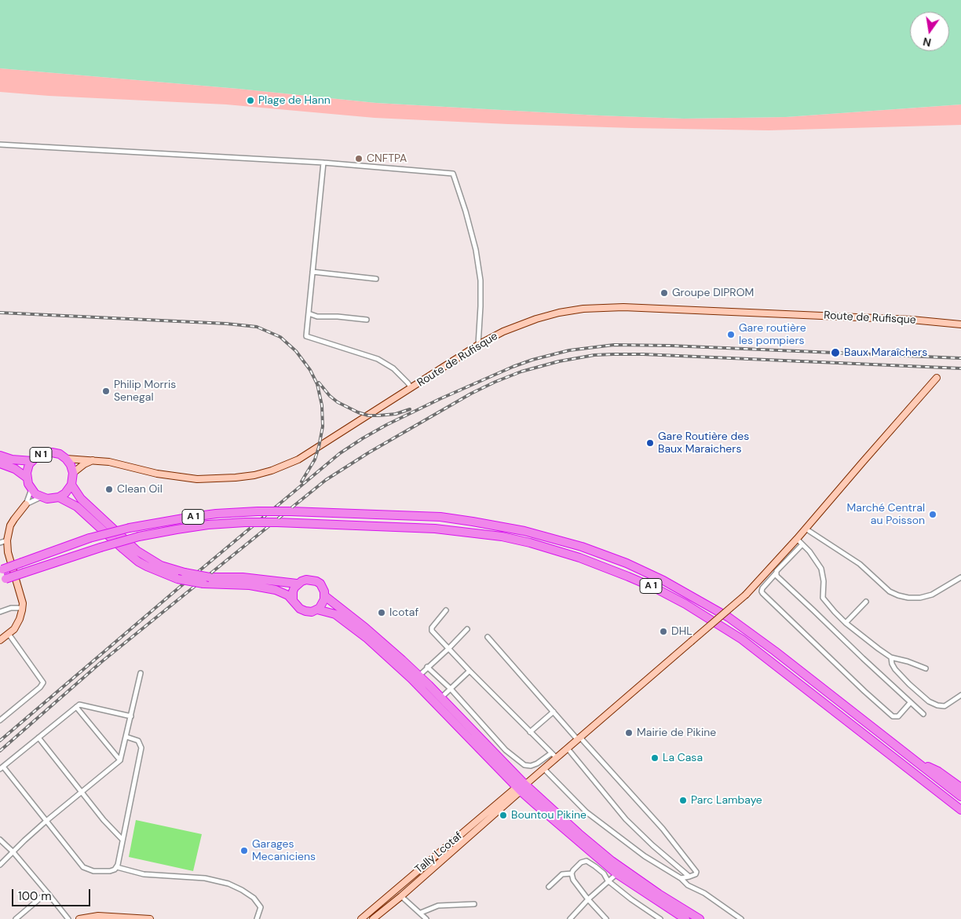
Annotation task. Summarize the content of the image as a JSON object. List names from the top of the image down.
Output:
{
  "streets": {
    "highway": ["N 1", "A 1"],
    "street": ["Route de Rufisque", "Tally Lcotaf"]
  },
  "crossings": [
    ["Route de Rufisque", "N 1"]
  ],
  "places": [
    "Plage de Hann",
    "CNFTPA",
    "Groupe DIPROM",
    "Gare routière les pompiers",
    "Baux Maraîchers",
    "Philip Morris Senegal",
    "Gare Routière des Baux Maraichers",
    "Clean Oil",
    "Marché Central au Poisson",
    "Icotaf",
    "DHL",
    "Mairie de Pikine",
    "La Casa",
    "Parc Lambaye",
    "Bountou Pikine",
    "Garages Mecaniciens"
  ],
  "scale_bar": "100 m",
  "north": "bottom"
}
